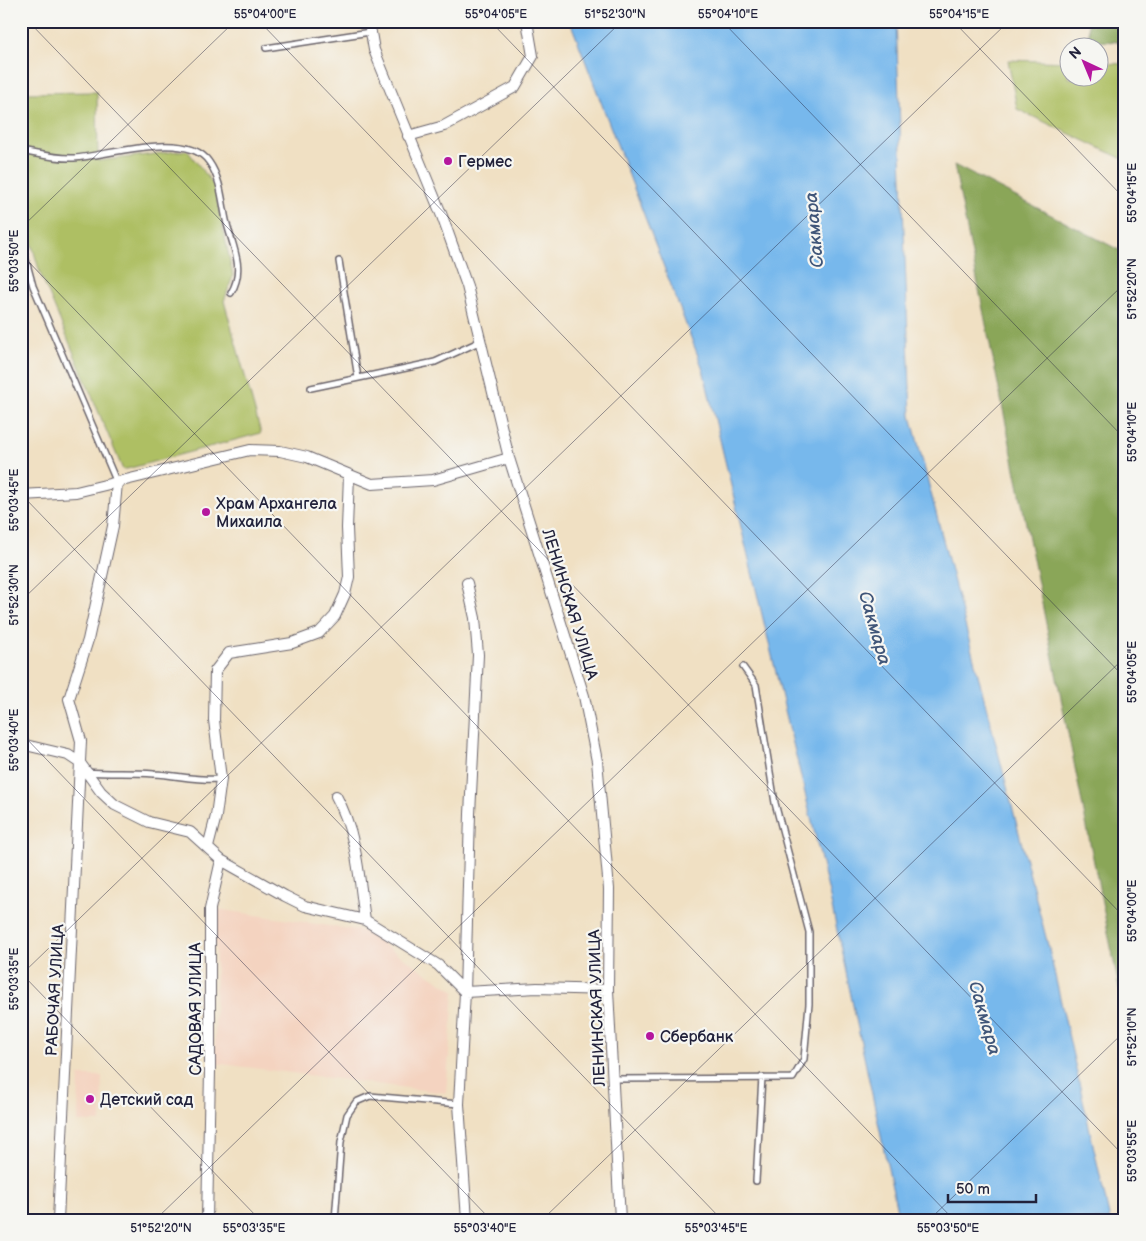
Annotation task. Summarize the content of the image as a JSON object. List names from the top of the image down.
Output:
{
  "streets": {
    "street": ["ЛЕНИНСКАЯ УЛИЦА", "РАБОЧАЯ УЛИЦА", "САДОВАЯ УЛИЦА"]
  },
  "water": ["Сакмара"],
  "places": [
    "Гермес",
    "Храм Архангела Михаила",
    "Сбербанк",
    "Детский сад"
  ],
  "scale_bar": "50 m",
  "north": "top left",
  "coordinates": [
    "55°04'00\"E",
    "55°04'05\"E",
    "51°52'30\"N",
    "55°04'10\"E",
    "55°04'15\"E",
    "55°03'50\"E",
    "51°52'20\"N",
    "55°03'45\"E",
    "55°03'40\"E",
    "55°03'35\"E",
    "51°52'10\"N",
    "55°03'55\"E"
  ]
}
